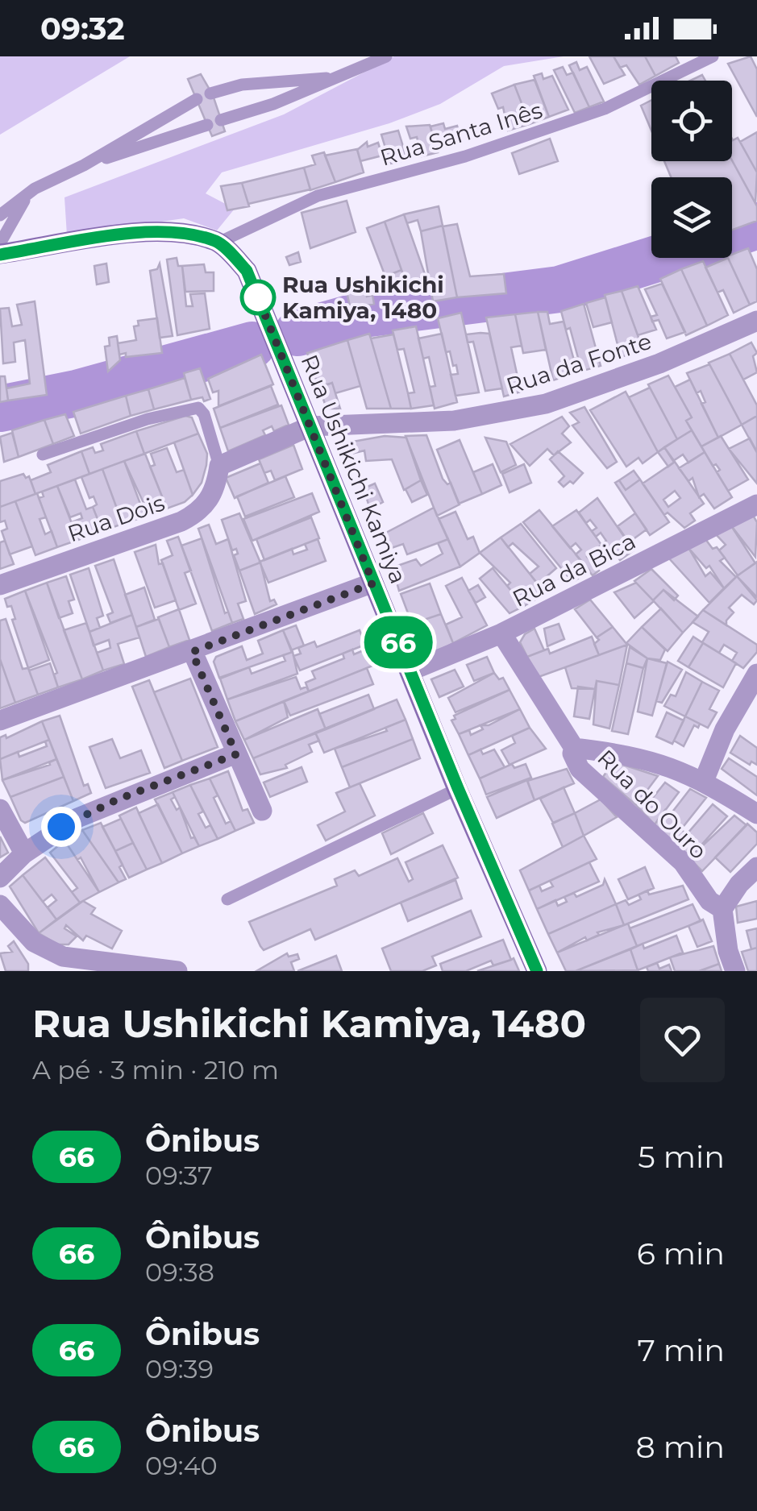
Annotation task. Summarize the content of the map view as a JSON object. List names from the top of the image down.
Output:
{
  "streets": {
    "main road": ["Rua Ushikichi Kamiya"],
    "street": [
      "Rua da Fonte",
      "Rua Dois",
      "Rua da Bica",
      "Rua do Ouro"
    ],
    "lane": ["Rua Santa Inês"]
  },
  "crossings": [
    ["Rua Santa Inês", "Rua Ushikichi Kamiya"],
    ["Rua da Fonte", "Rua Ushikichi Kamiya"],
    ["Rua Ushikichi Kamiya", "Rua da Bica"],
    ["Rua da Bica", "Rua do Ouro"]
  ],
  "places": ["Rua Ushikichi Kamiya, 1480"],
  "lines": ["bus line 66"],
  "page": {
    "status": "09:32",
    "on_map": "66",
    "heading": ["Rua Ushikichi Kamiya, 1480", "A pé · 3 min · 210 m"],
    "list": [
      {
        "mark": "66",
        "name": "Ônibus",
        "note": "09:37",
        "value": "5 min"
      },
      {
        "mark": "66",
        "name": "Ônibus",
        "note": "09:38",
        "value": "6 min"
      },
      {
        "mark": "66",
        "name": "Ônibus",
        "note": "09:39",
        "value": "7 min"
      },
      {
        "mark": "66",
        "name": "Ônibus",
        "note": "09:40",
        "value": "8 min"
      }
    ]
  }
}
